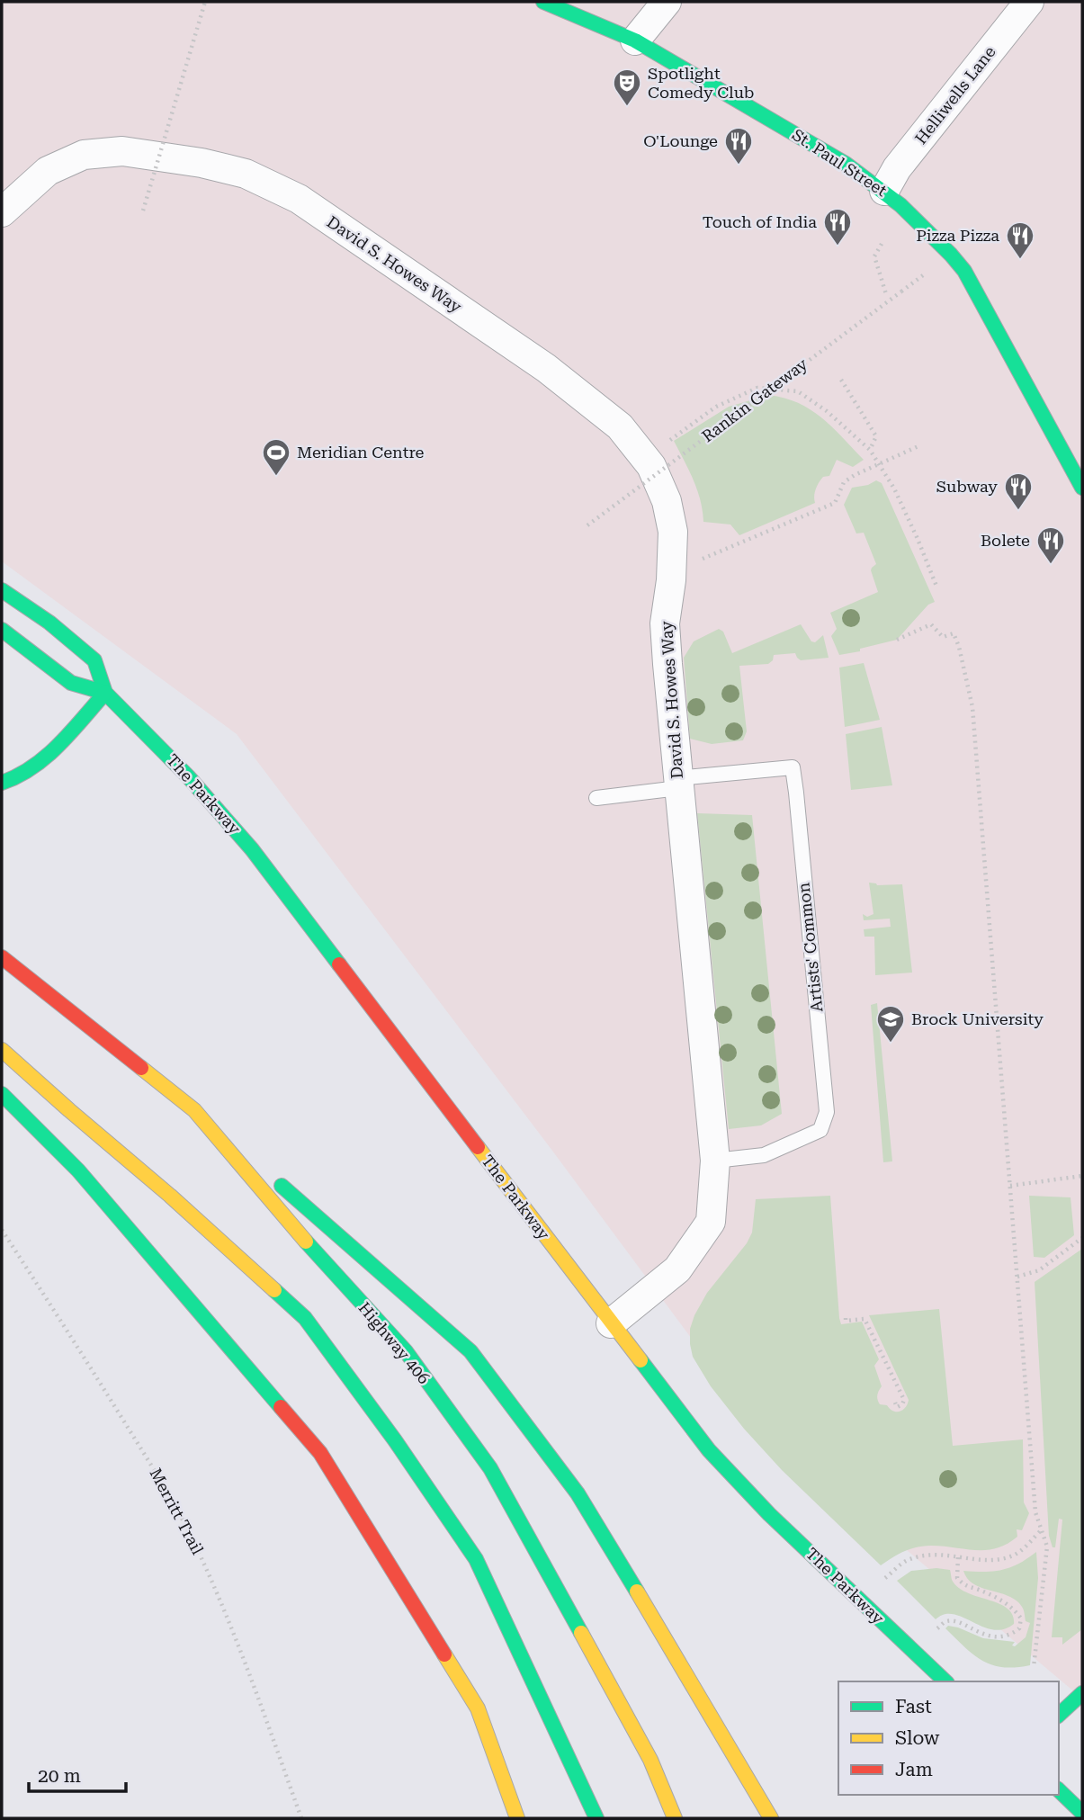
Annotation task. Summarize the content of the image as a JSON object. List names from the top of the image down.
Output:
{
  "streets": {
    "main road": ["St. Paul Street", "The Parkway", "Highway 406"],
    "street": ["Helliwells Lane", "David S. Howes Way"],
    "lane": ["Artists' Common"],
    "path": ["Rankin Gateway", "Merritt Trail"]
  },
  "crossings": [
    ["Helliwells Lane", "St. Paul Street"],
    ["David S. Howes Way", "The Parkway"],
    ["David S. Howes Way", "Artists' Common"]
  ],
  "places": {
    "theatre": ["Spotlight Comedy Club"],
    "restaurant": [
      "O'Lounge",
      "Touch of India",
      "Pizza Pizza",
      "Subway",
      "Bolete"
    ],
    "sports": ["Meridian Centre"],
    "school or university": ["Brock University"]
  },
  "legend": ["Fast", "Slow", "Jam"],
  "scale_bar": "20 m"
}
